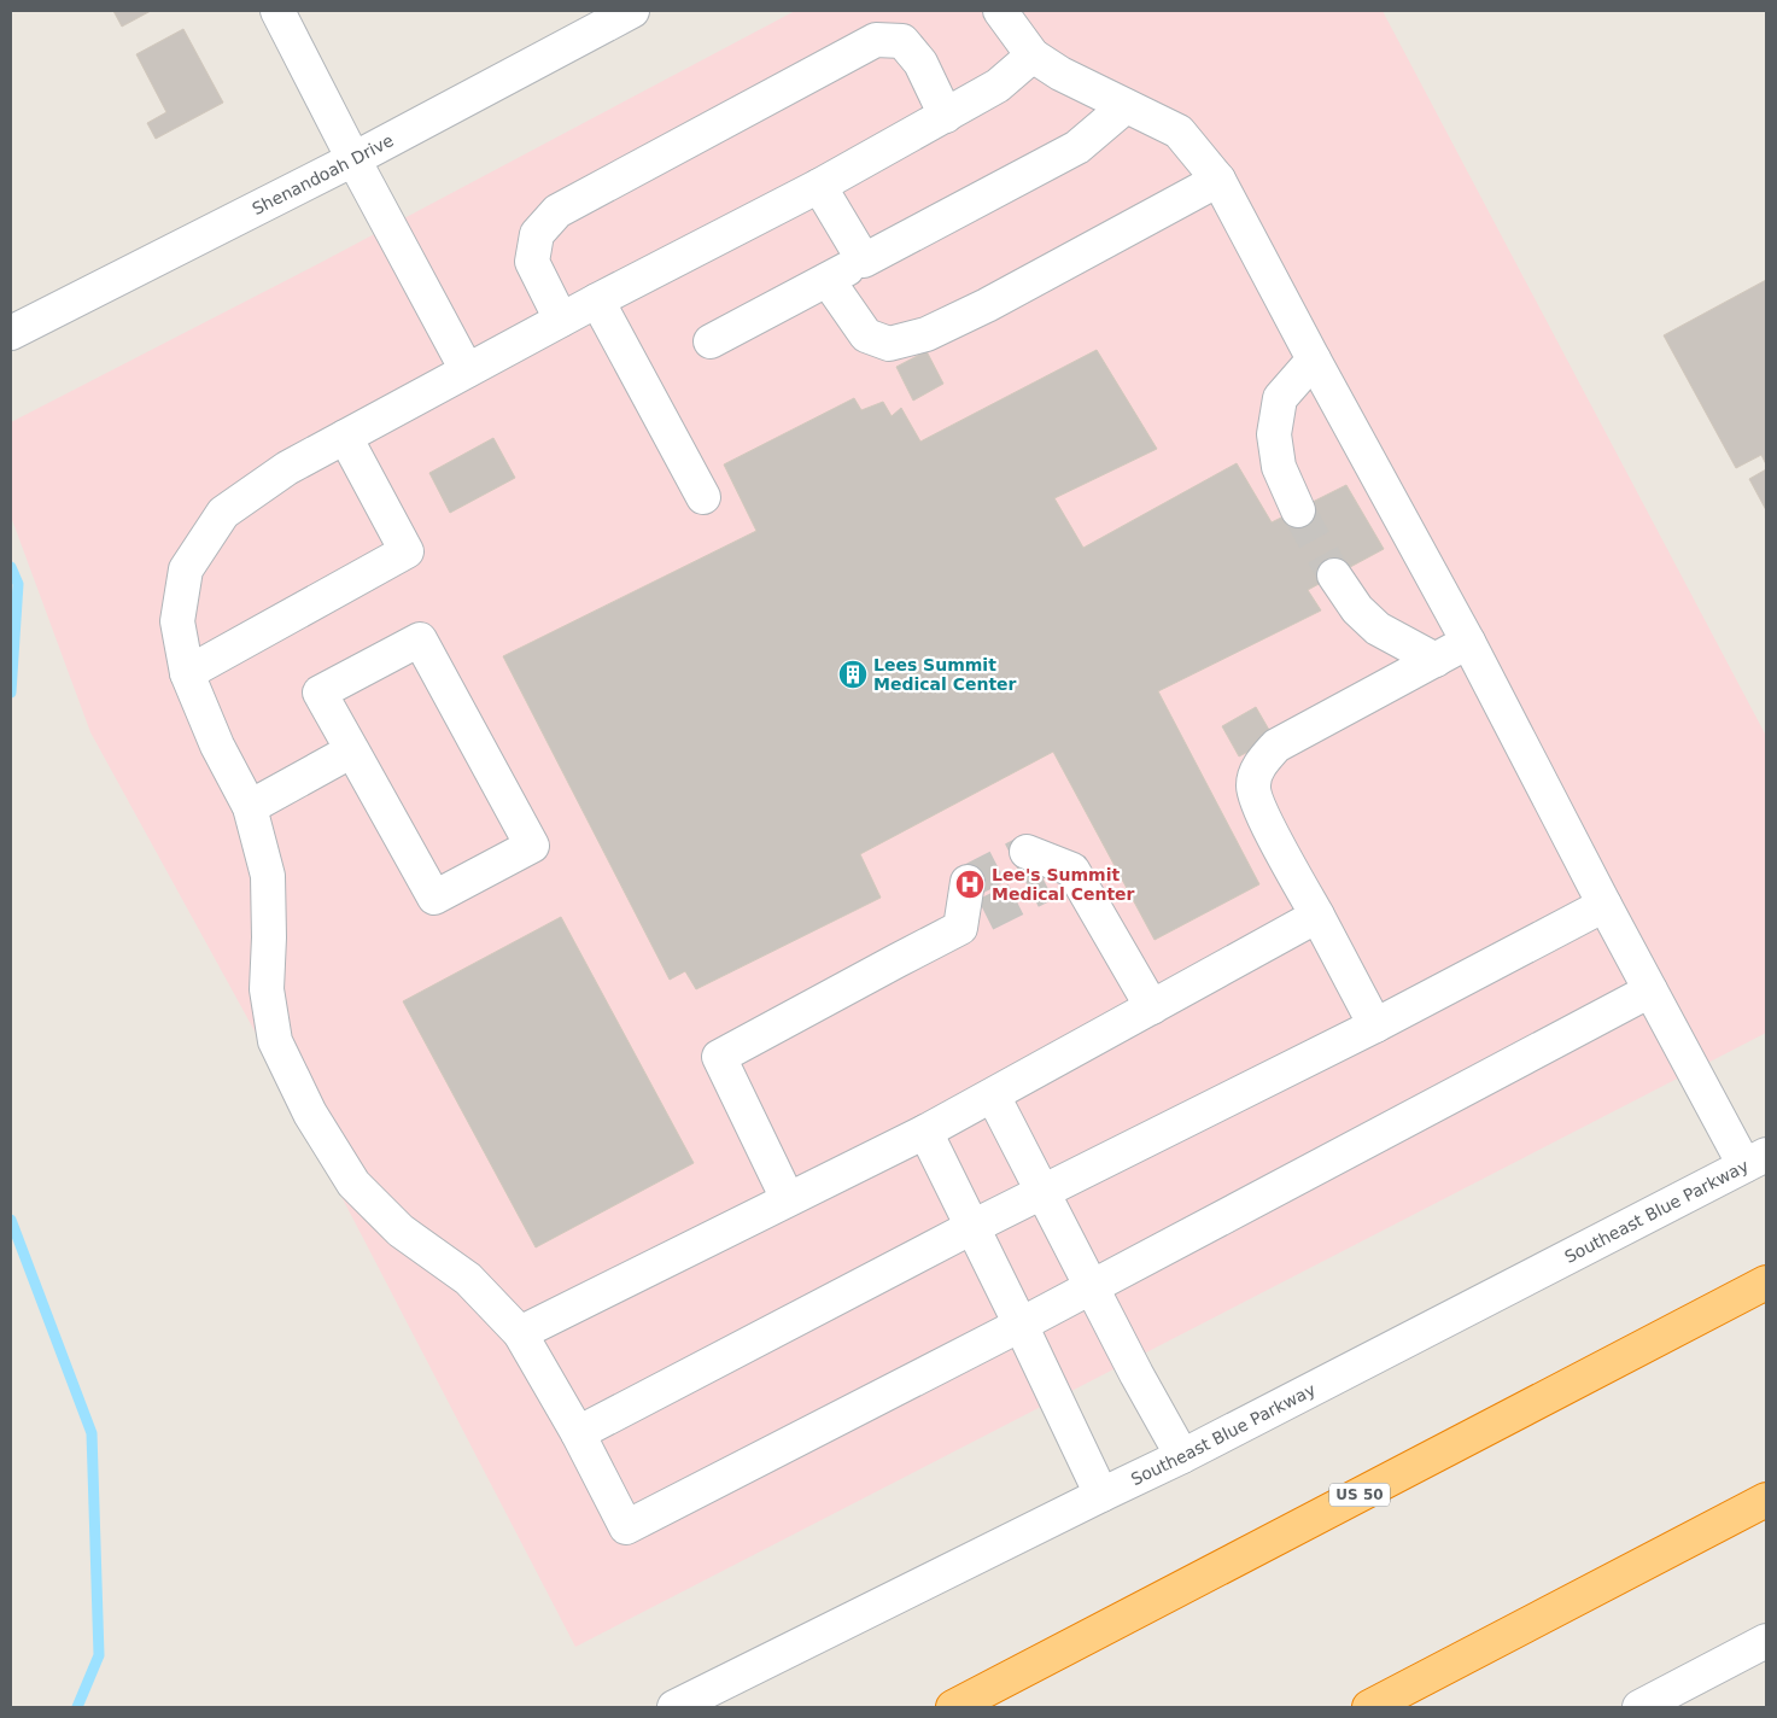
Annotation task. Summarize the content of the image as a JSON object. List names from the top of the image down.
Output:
{
  "streets": {
    "highway": ["US 50"],
    "street": ["Shenandoah Drive", "Southeast Blue Parkway"]
  },
  "places": {
    "building": ["Lees Summit Medical Center"],
    "hospital": ["Lee's Summit Medical Center"]
  }
}
